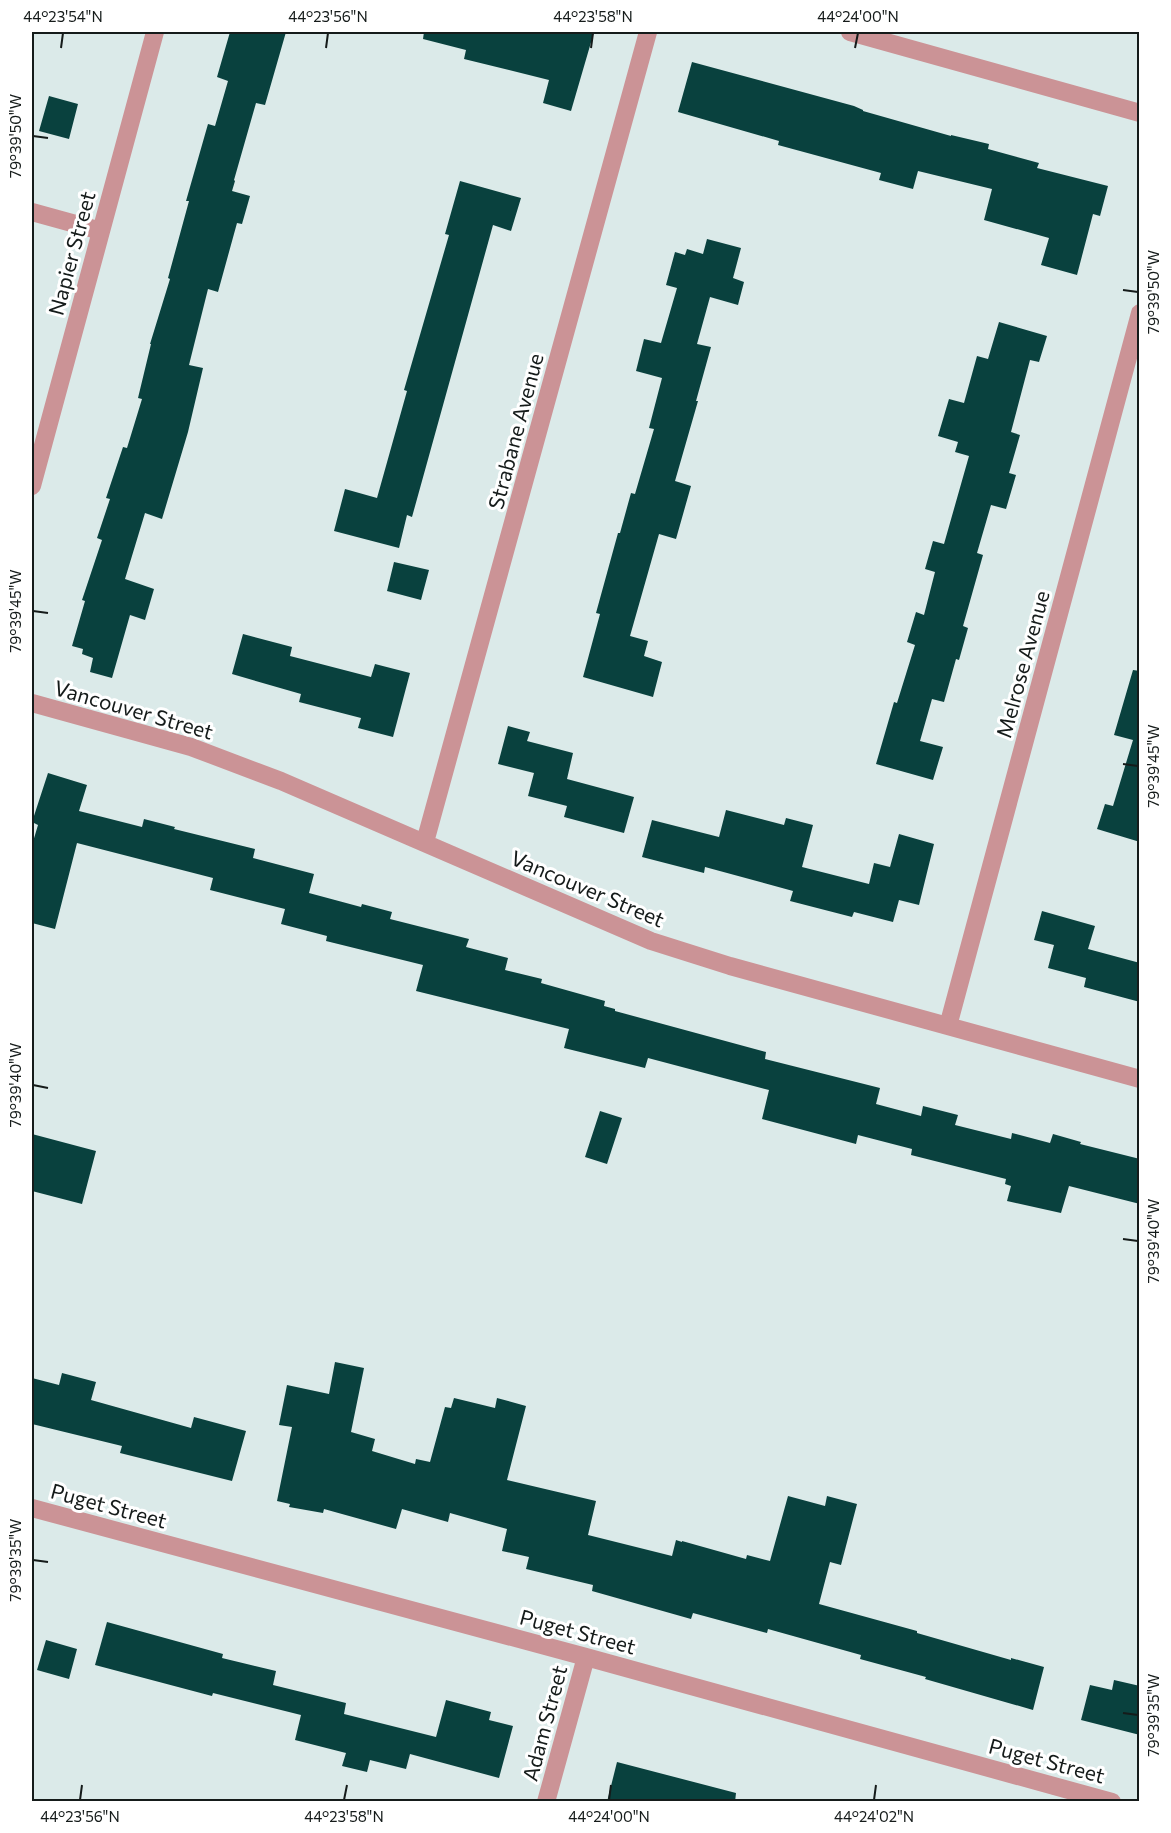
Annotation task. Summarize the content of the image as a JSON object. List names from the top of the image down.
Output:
{
  "streets": {
    "street": [
      "Napier Street",
      "Strabane Avenue",
      "Melrose Avenue",
      "Vancouver Street",
      "Puget Street",
      "Adam Street"
    ]
  },
  "crossings": [
    ["Strabane Avenue", "Vancouver Street"],
    ["Melrose Avenue", "Vancouver Street"],
    ["Puget Street", "Adam Street"]
  ],
  "coordinates": [
    "44°23'54\"N",
    "44°23'56\"N",
    "44°23'58\"N",
    "44°24'00\"N",
    "79°39'50\"W",
    "79°39'45\"W",
    "79°39'40\"W",
    "79°39'35\"W",
    "44°24'02\"N"
  ]
}
